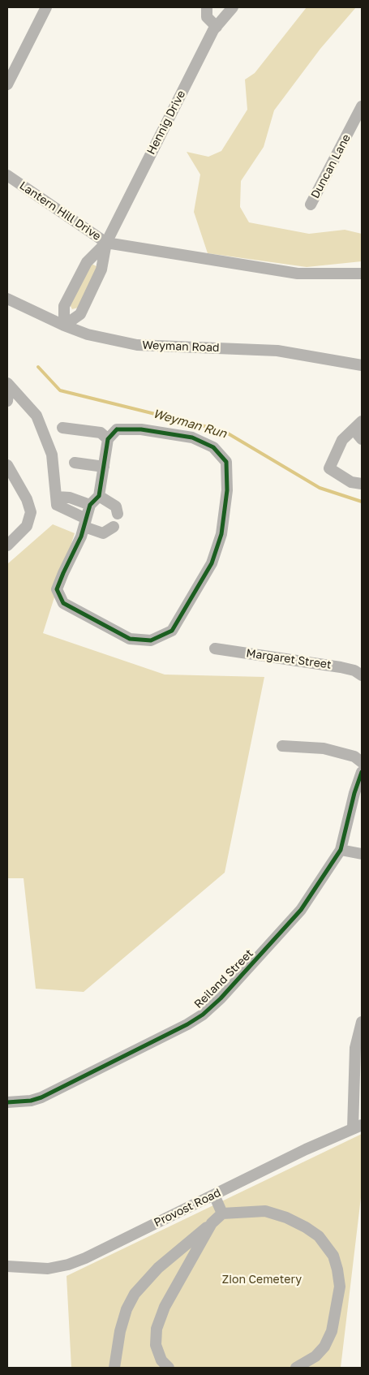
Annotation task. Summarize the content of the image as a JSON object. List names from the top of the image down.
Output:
{
  "streets": {
    "street": [
      "Hennig Drive",
      "Duncan Lane",
      "Lantern Hill Drive",
      "Weyman Road",
      "Margaret Street",
      "Reiland Street",
      "Provost Road"
    ]
  },
  "crossings": [
    ["Hennig Drive", "Lantern Hill Drive"],
    ["Hennig Drive", "Weyman Road"]
  ],
  "water": ["Weyman Run"],
  "parks": ["Zion Cemetery"]
}
